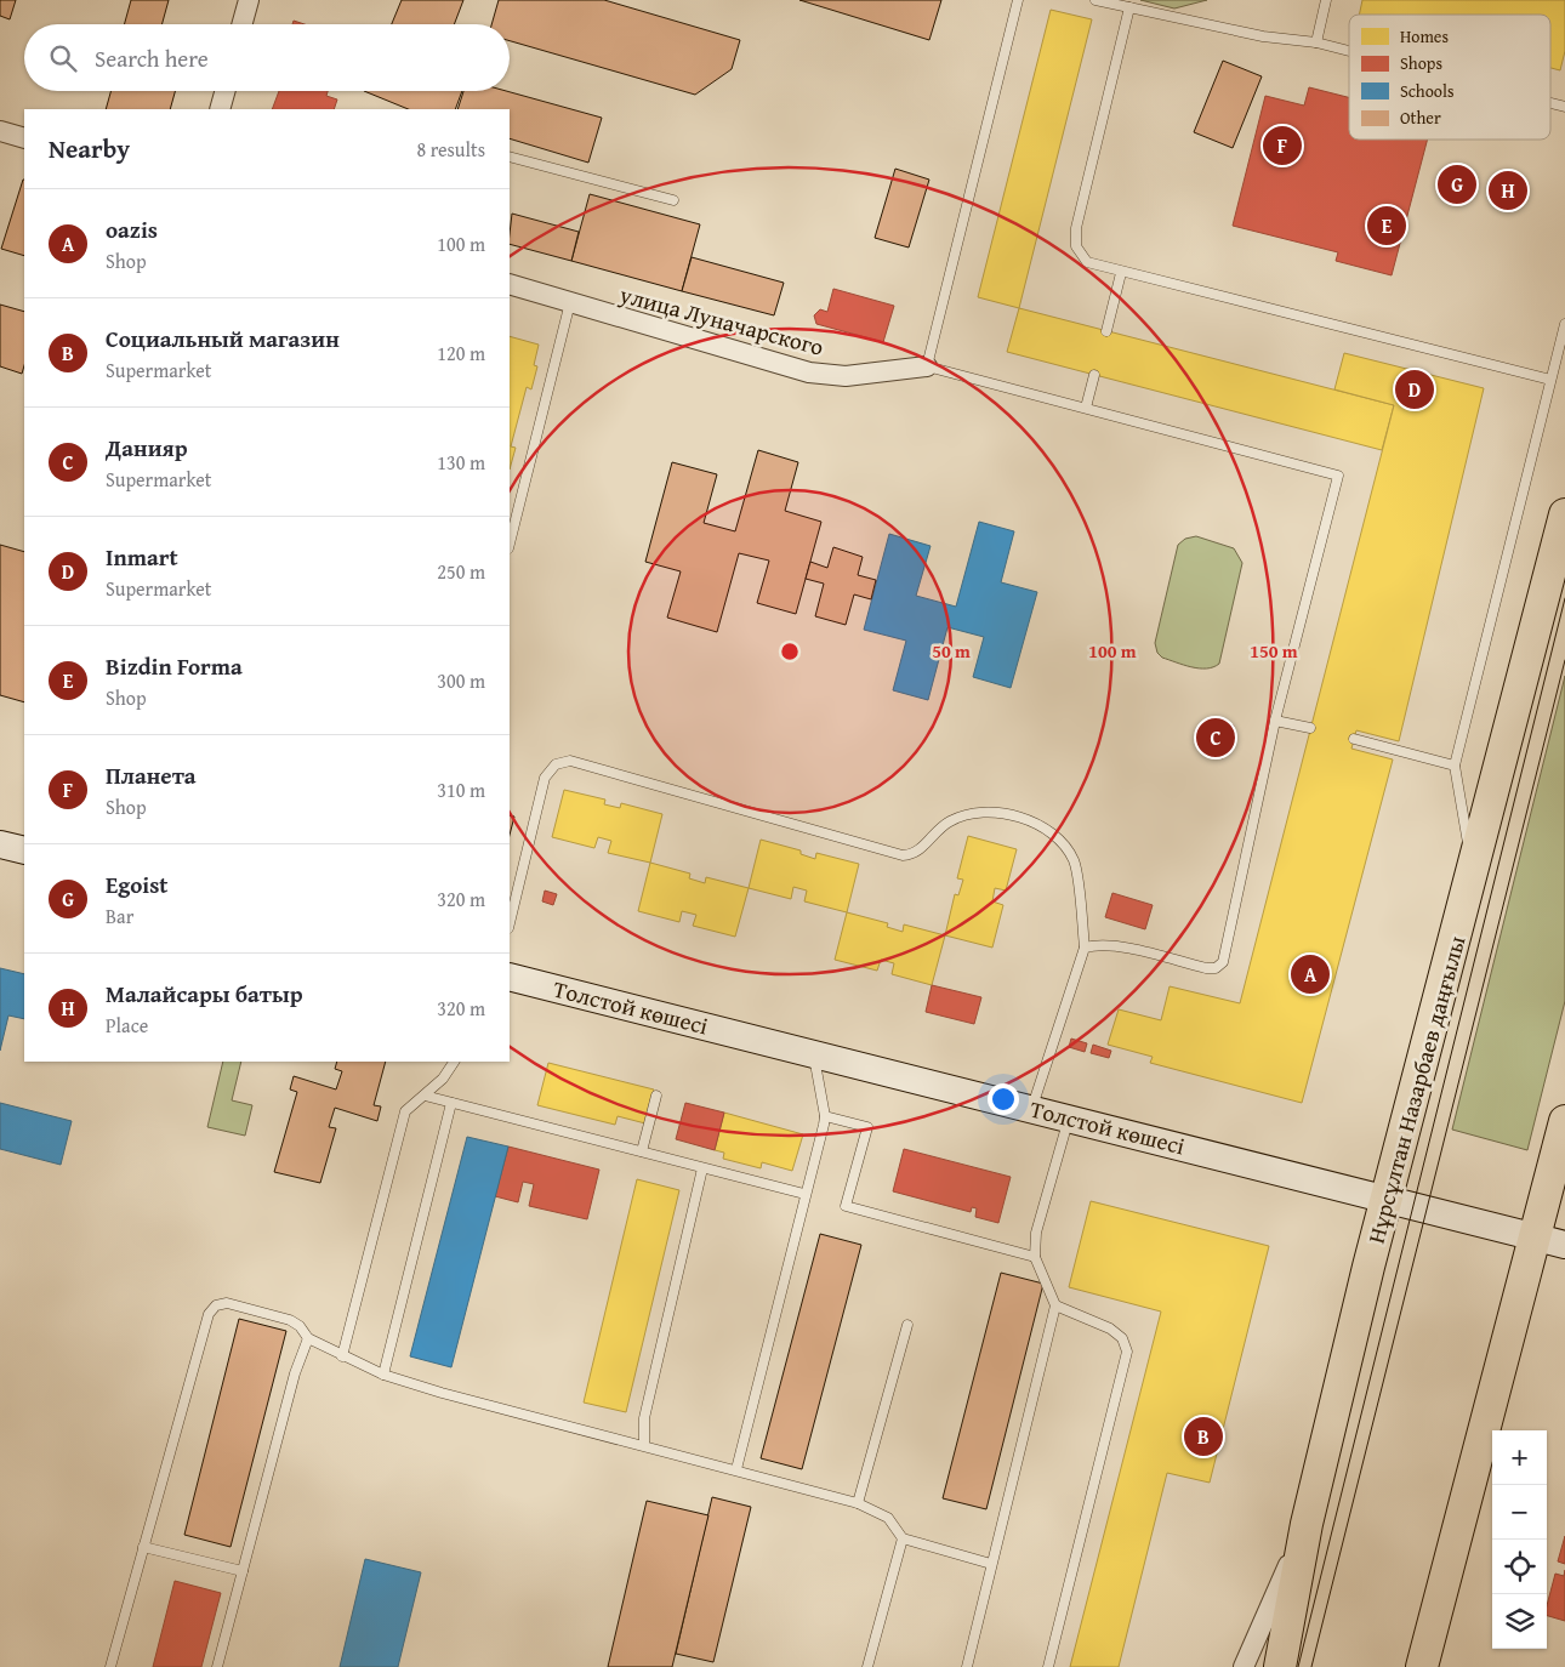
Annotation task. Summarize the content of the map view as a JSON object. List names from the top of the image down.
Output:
{
  "streets": {
    "main road": ["Толстой көшесі", "Нұрсұлтан Назарбаев даңғылы"],
    "street": ["улица Луначарского"]
  },
  "crossings": [
    ["Толстой көшесі", "Нұрсұлтан Назарбаев даңғылы"]
  ],
  "legend": [
    "Homes",
    "Shops",
    "Schools",
    "Other"
  ],
  "page": {
    "search": "Search here",
    "heading": ["Nearby", "8 results"],
    "pins": [
      "F",
      "G",
      "H",
      "E",
      "D",
      "C",
      "A",
      "B"
    ],
    "list": [
      {
        "mark": "A",
        "name": "oazis",
        "note": "Shop",
        "value": "100 m"
      },
      {
        "mark": "B",
        "name": "Социальный магазин",
        "note": "Supermarket",
        "value": "120 m"
      },
      {
        "mark": "C",
        "name": "Данияр",
        "note": "Supermarket",
        "value": "130 m"
      },
      {
        "mark": "D",
        "name": "Inmart",
        "note": "Supermarket",
        "value": "250 m"
      },
      {
        "mark": "E",
        "name": "Bizdin Forma",
        "note": "Shop",
        "value": "300 m"
      },
      {
        "mark": "F",
        "name": "Планета",
        "note": "Shop",
        "value": "310 m"
      },
      {
        "mark": "G",
        "name": "Egoist",
        "note": "Bar",
        "value": "320 m"
      },
      {
        "mark": "H",
        "name": "Малайсары батыр",
        "note": "Place",
        "value": "320 m"
      }
    ],
    "map_buttons": ["+", "−"]
  },
  "rings": ["50 m", "100 m", "150 m"]
}
